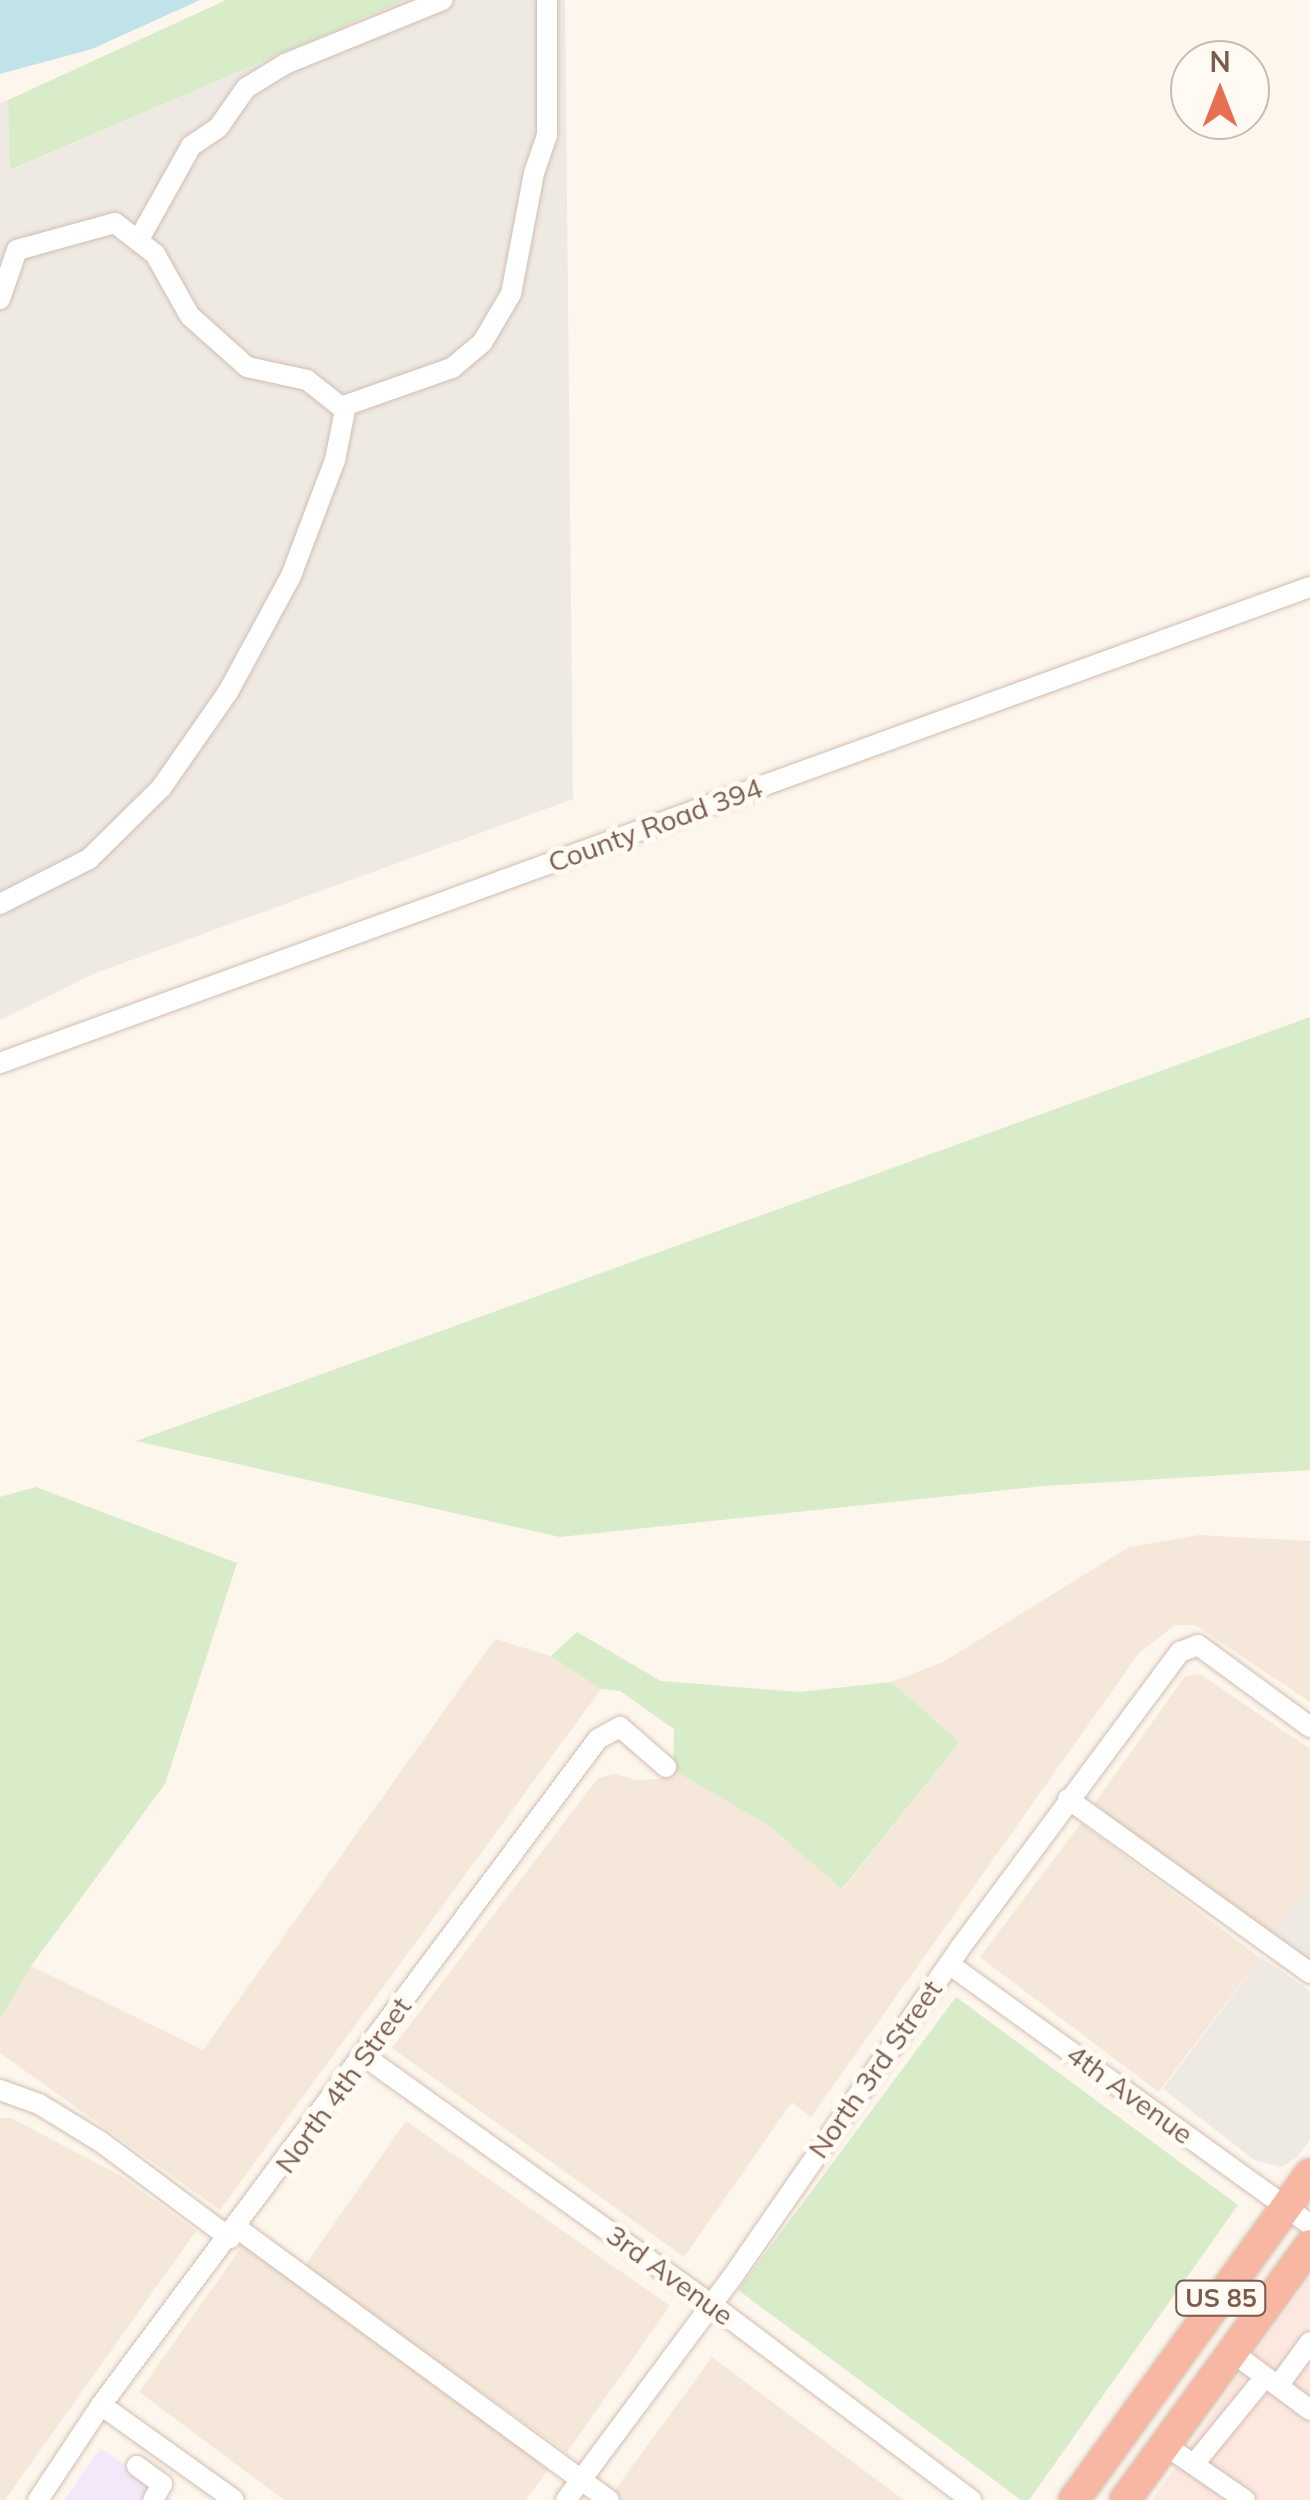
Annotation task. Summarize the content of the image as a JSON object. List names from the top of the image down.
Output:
{
  "streets": {
    "highway": ["US 85"],
    "street": [
      "County Road 394",
      "North 3rd Street",
      "North 4th Street",
      "4th Avenue",
      "3rd Avenue"
    ]
  },
  "crossings": [
    ["North 3rd Street", "4th Avenue"],
    ["North 3rd Street", "3rd Avenue"],
    ["North 4th Street", "3rd Avenue"],
    ["4th Avenue", "US 85"]
  ],
  "north": "top"
}
